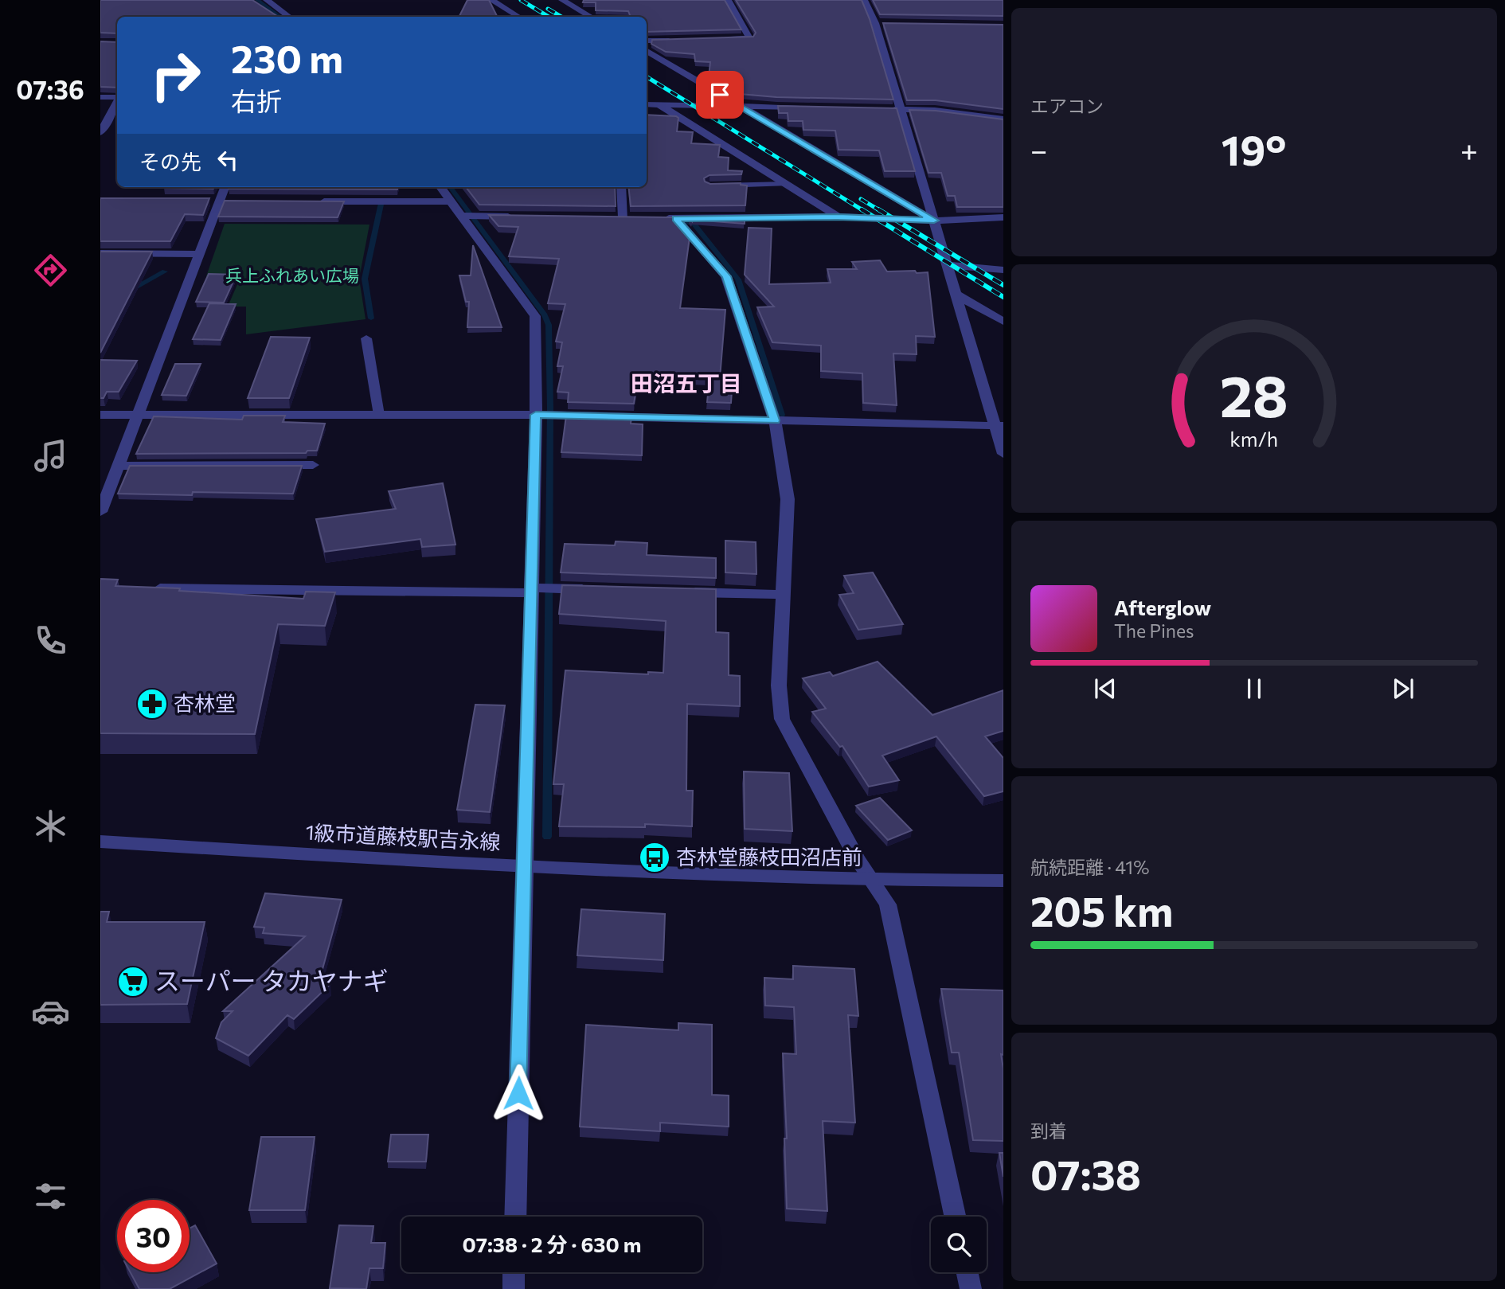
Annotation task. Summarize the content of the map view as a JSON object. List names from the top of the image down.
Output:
{
  "streets": {
    "street": ["1級市道藤枝駅吉永線"]
  },
  "districts": ["田沼五丁目"],
  "parks": ["兵上ふれあい広場"],
  "places": {
    "pharmacy": ["杏林堂"],
    "bus stop": ["杏林堂藤枝田沼店前"],
    "supermarket": ["スーパー タカヤナギ"]
  },
  "page": {
    "tabs": "07:36",
    "tile": [
      "エアコン",
      ["航続距離 · 41%", "205 km"],
      ["到着", "07:38"]
    ],
    "turn": ["230 m", "右折"],
    "heat": ["−", "19°", "+"],
    "then": "その先",
    "song": ["Afterglow", "The Pines"],
    "limit": "30",
    "trip": "07:38 · 2 分 · 630 m",
    "gauge": ["28", "km/h"]
  }
}
